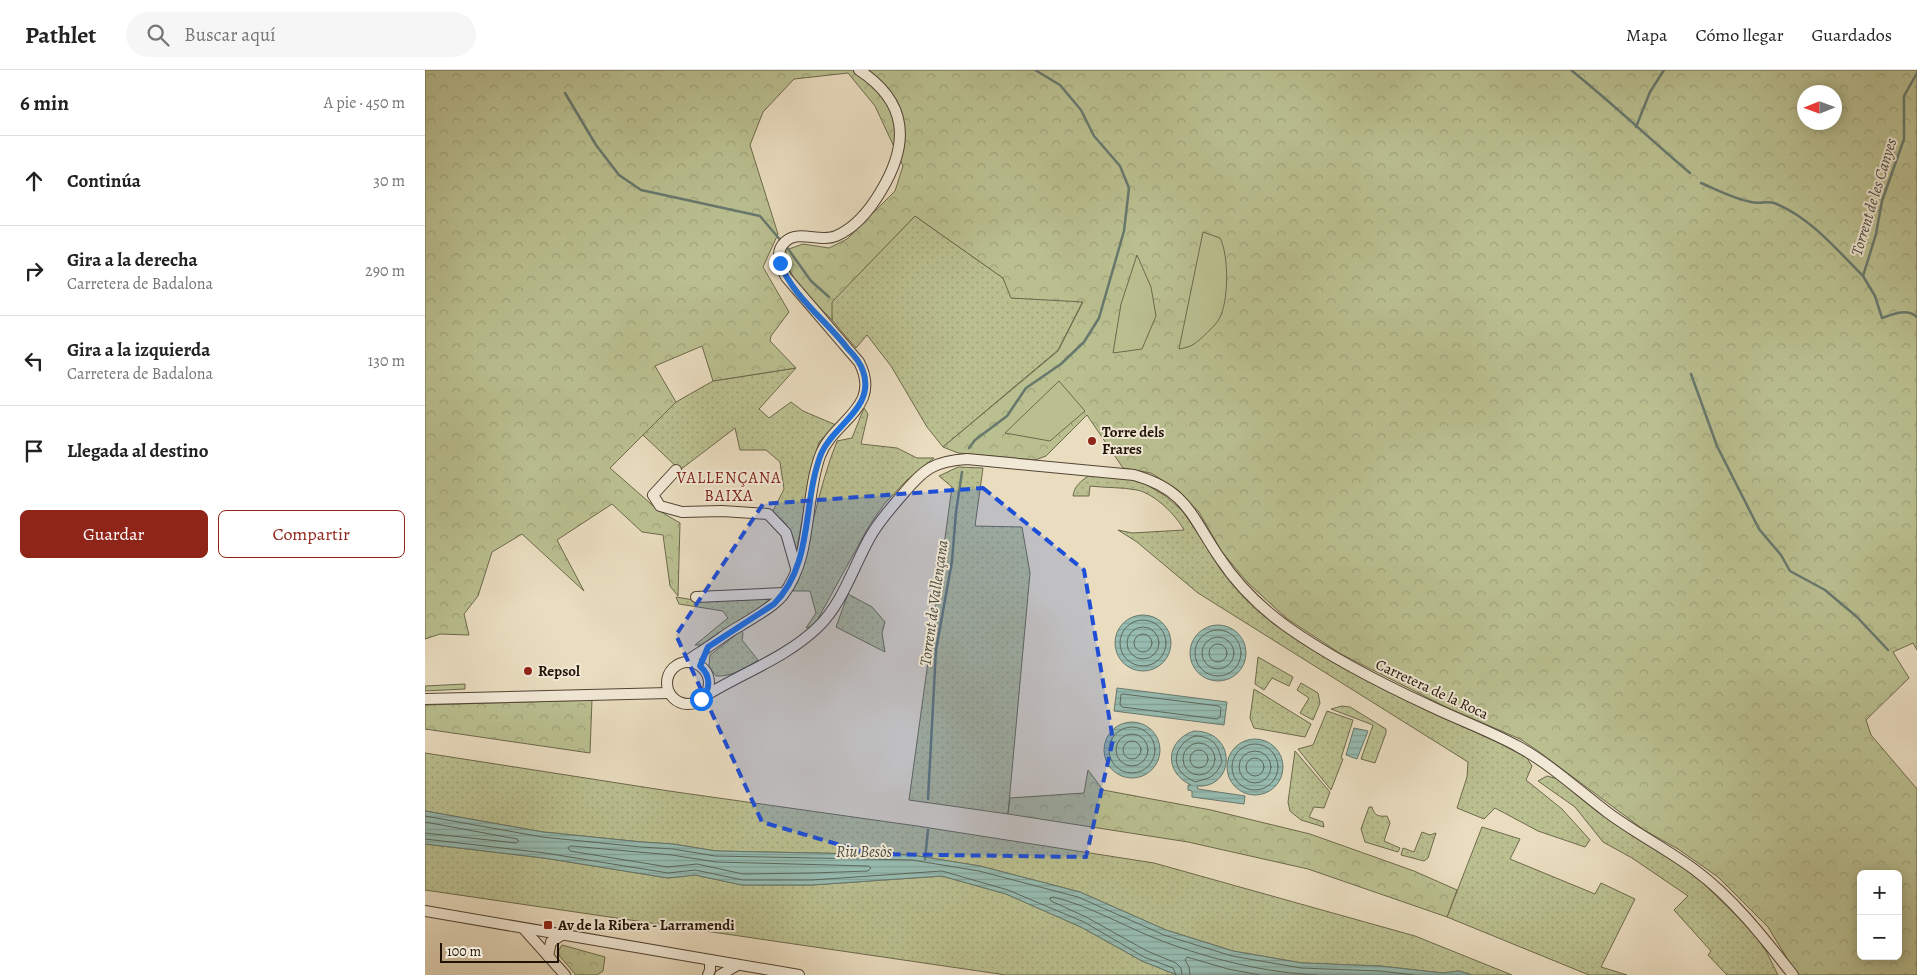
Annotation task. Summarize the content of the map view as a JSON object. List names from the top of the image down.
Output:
{
  "streets": {
    "street": ["Carretera de la Roca"]
  },
  "districts": ["VALLENÇANA BAIXA"],
  "water": ["Torrent de les Canyes", "Torrent de Vallençana", "Riu Besòs"],
  "places": {
    "other": ["Torre dels Frares", "Repsol"],
    "transit": ["Av de la Ribera - Larramendi"]
  },
  "scale_bar": "100 m",
  "north": "left",
  "page": {
    "header": "Pathlet",
    "search": "Buscar aquí",
    "nav": ["Mapa", "Cómo llegar", "Guardados"],
    "heading": ["6 min", "A pie · 450 m"],
    "list": [
      ["Continúa", "30 m"],
      ["Gira a la derecha", "Carretera de Badalona", "290 m"],
      ["Gira a la izquierda", "Carretera de Badalona", "130 m"],
      "Llegada al destino"
    ],
    "buttons": ["Guardar", "Compartir"],
    "map_buttons": ["+", "−"],
    "scale": "100 m"
  }
}
